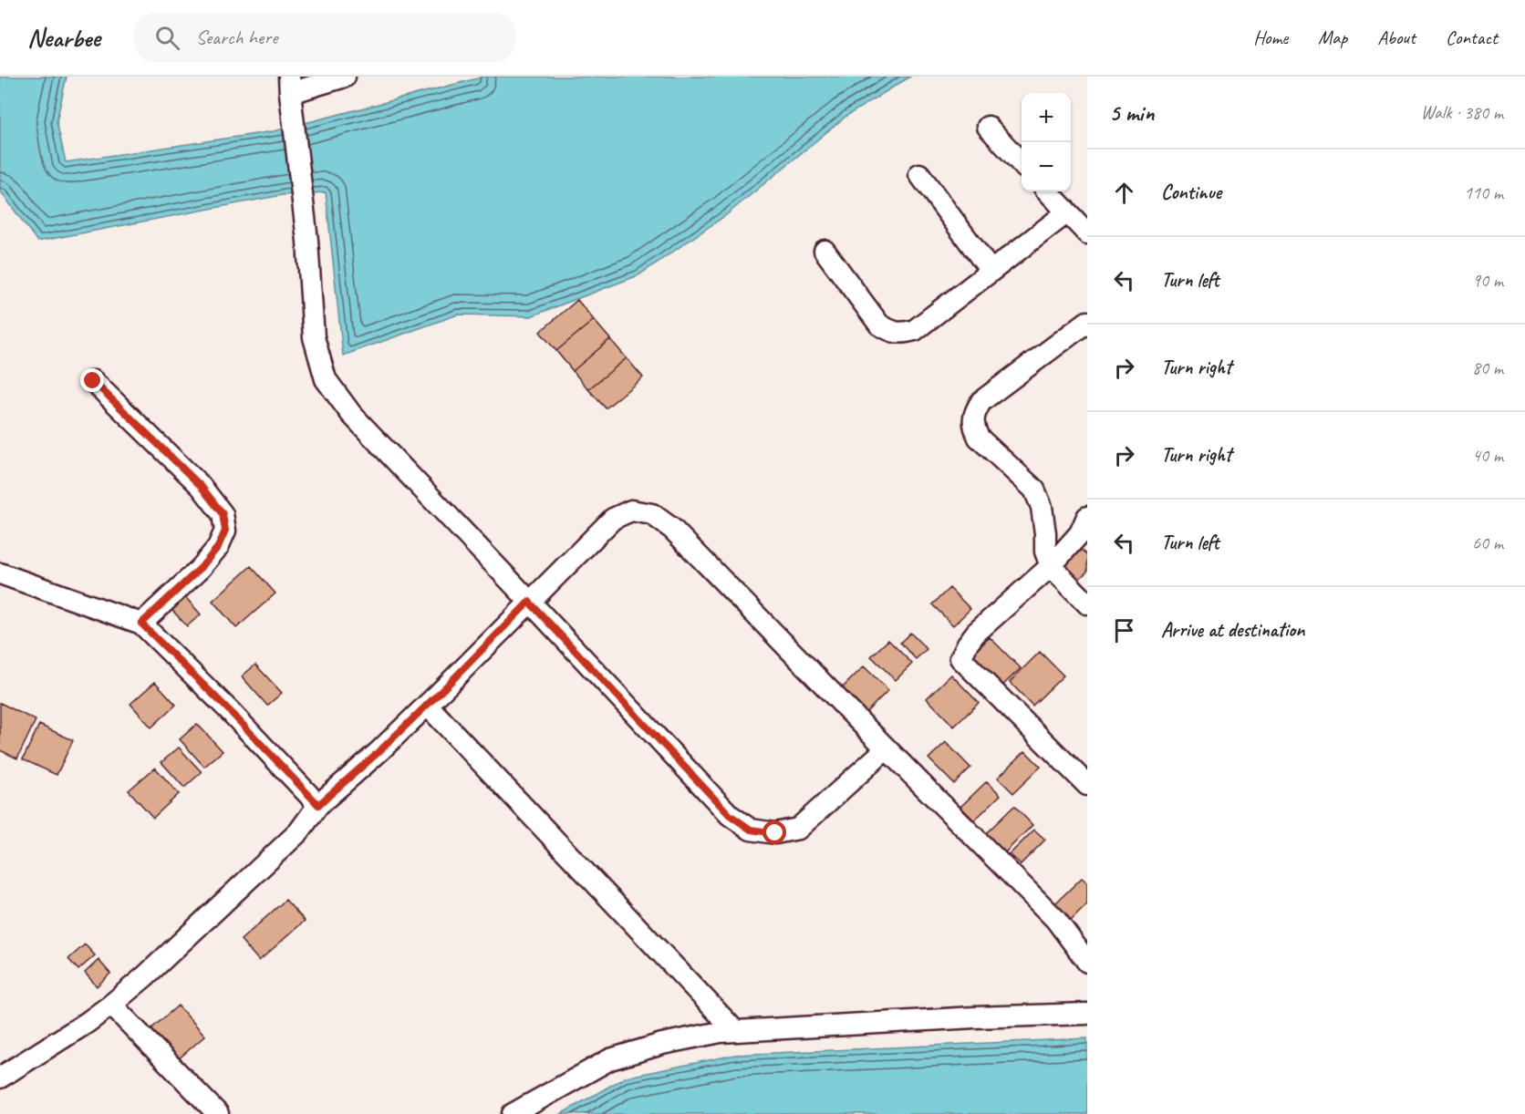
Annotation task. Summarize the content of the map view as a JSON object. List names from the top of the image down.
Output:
{
  "page": {
    "header": "Nearbee",
    "search": "Search here",
    "nav": [
      "Home",
      "Map",
      "About",
      "Contact"
    ],
    "heading": ["5 min", "Walk · 380 m"],
    "map_buttons": ["+", "−"],
    "list": [
      ["Continue", "110 m"],
      ["Turn left", "90 m"],
      ["Turn right", "80 m"],
      ["Turn right", "40 m"],
      ["Turn left", "60 m"],
      "Arrive at destination"
    ]
  }
}
